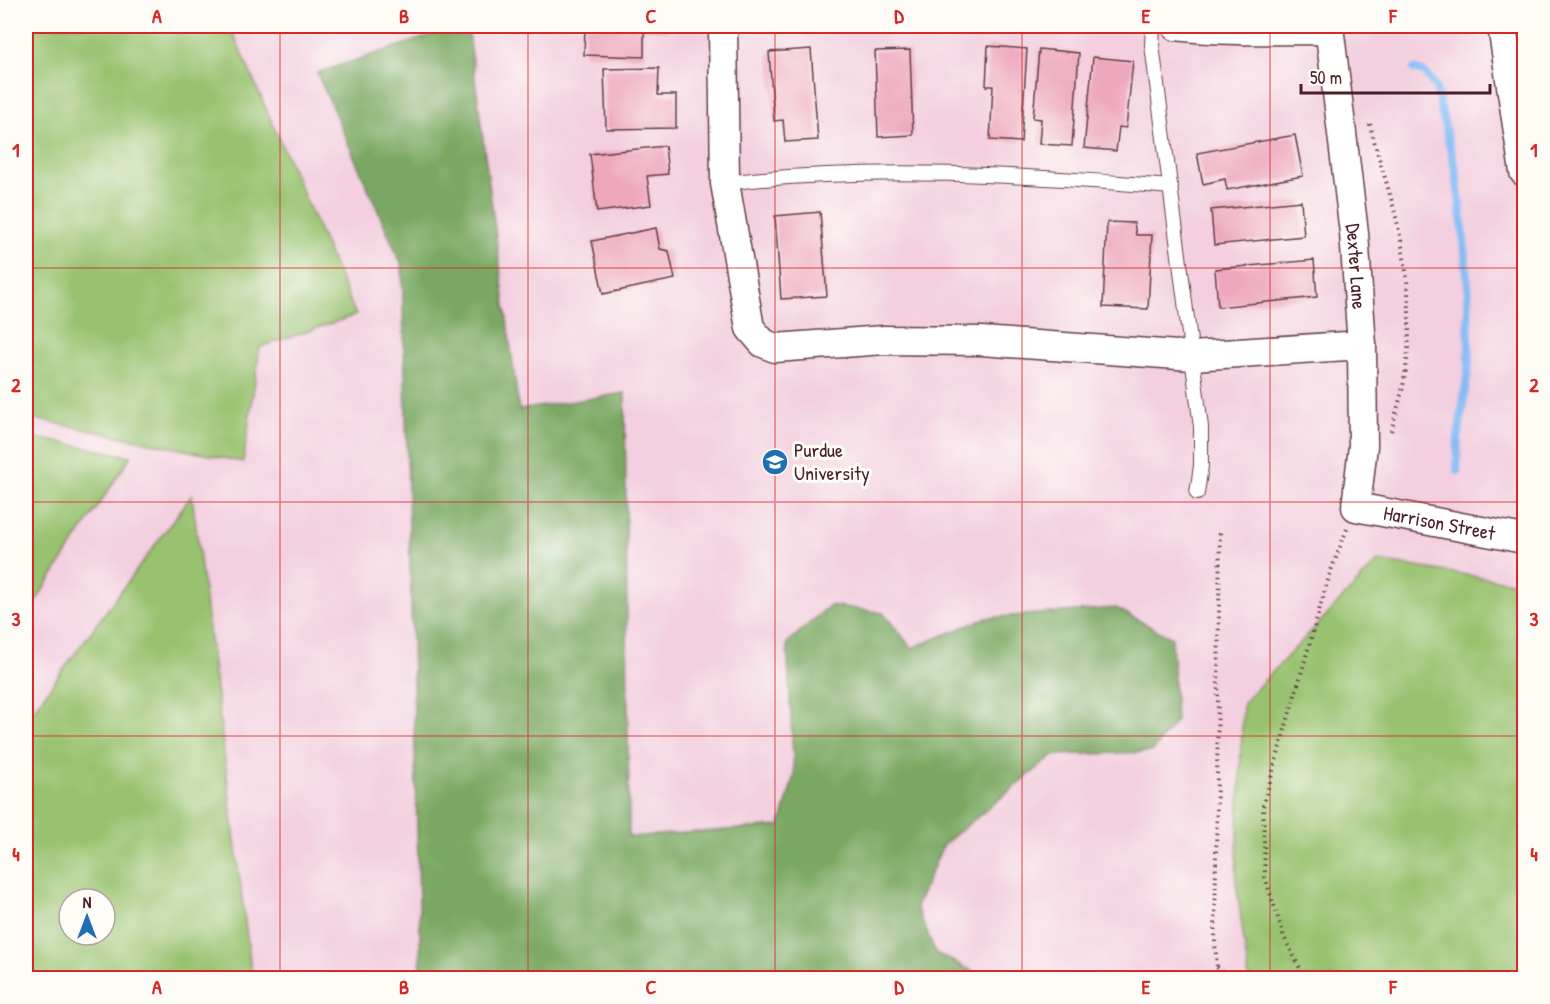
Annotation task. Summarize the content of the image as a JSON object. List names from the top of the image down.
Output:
{
  "streets": {
    "street": ["Dexter Lane", "Harrison Street"]
  },
  "crossings": [
    ["Dexter Lane", "Harrison Street"]
  ],
  "places": {
    "school or university": ["Purdue University"]
  },
  "scale_bar": "50 m",
  "north": "top",
  "grid": {
    "columns": [
      "A",
      "B",
      "C",
      "D",
      "E",
      "F"
    ],
    "rows": [
      "1",
      "2",
      "3",
      "4"
    ]
  }
}
